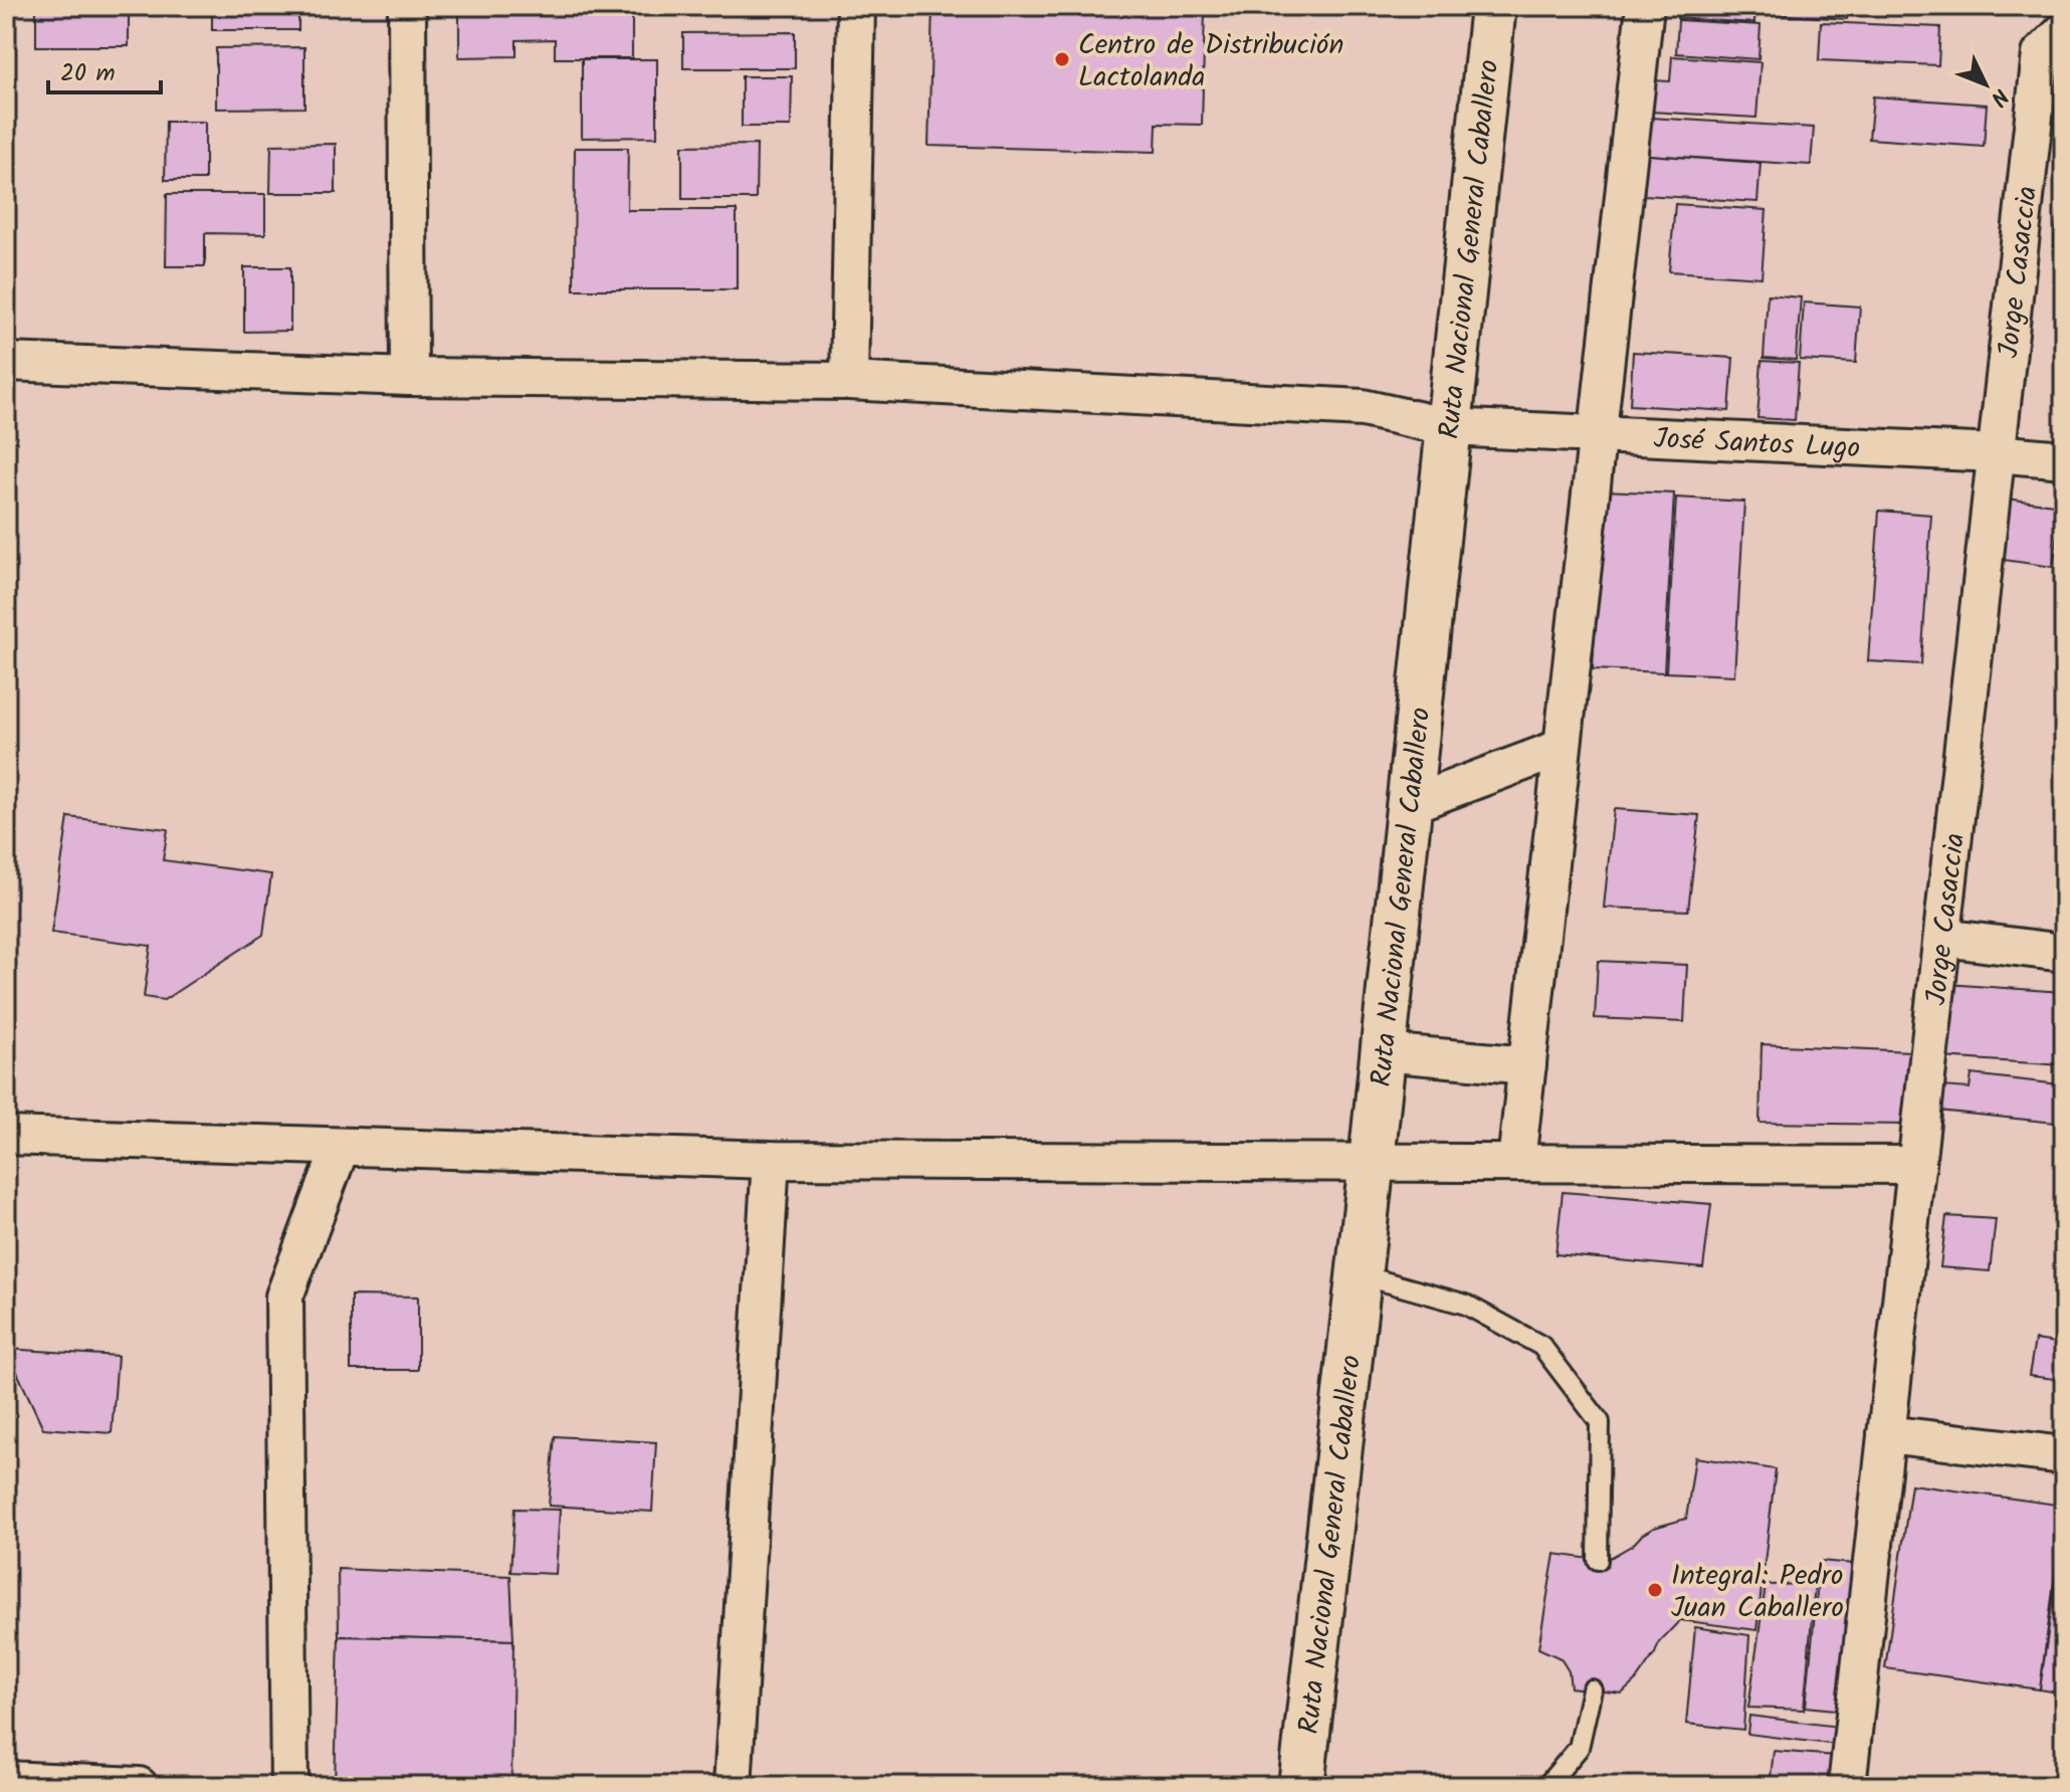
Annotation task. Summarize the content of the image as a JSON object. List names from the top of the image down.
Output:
{
  "streets": {
    "highway": ["Ruta Nacional General Caballero"],
    "street": ["Jorge Casaccia", "José Santos Lugo"]
  },
  "crossings": [
    ["Ruta Nacional General Caballero", "José Santos Lugo"],
    ["Jorge Casaccia", "José Santos Lugo"]
  ],
  "places": ["Centro de Distribución Lactolanda", "Integral: Pedro Juan Caballero"],
  "scale_bar": "20 m",
  "north": "bottom right"
}
